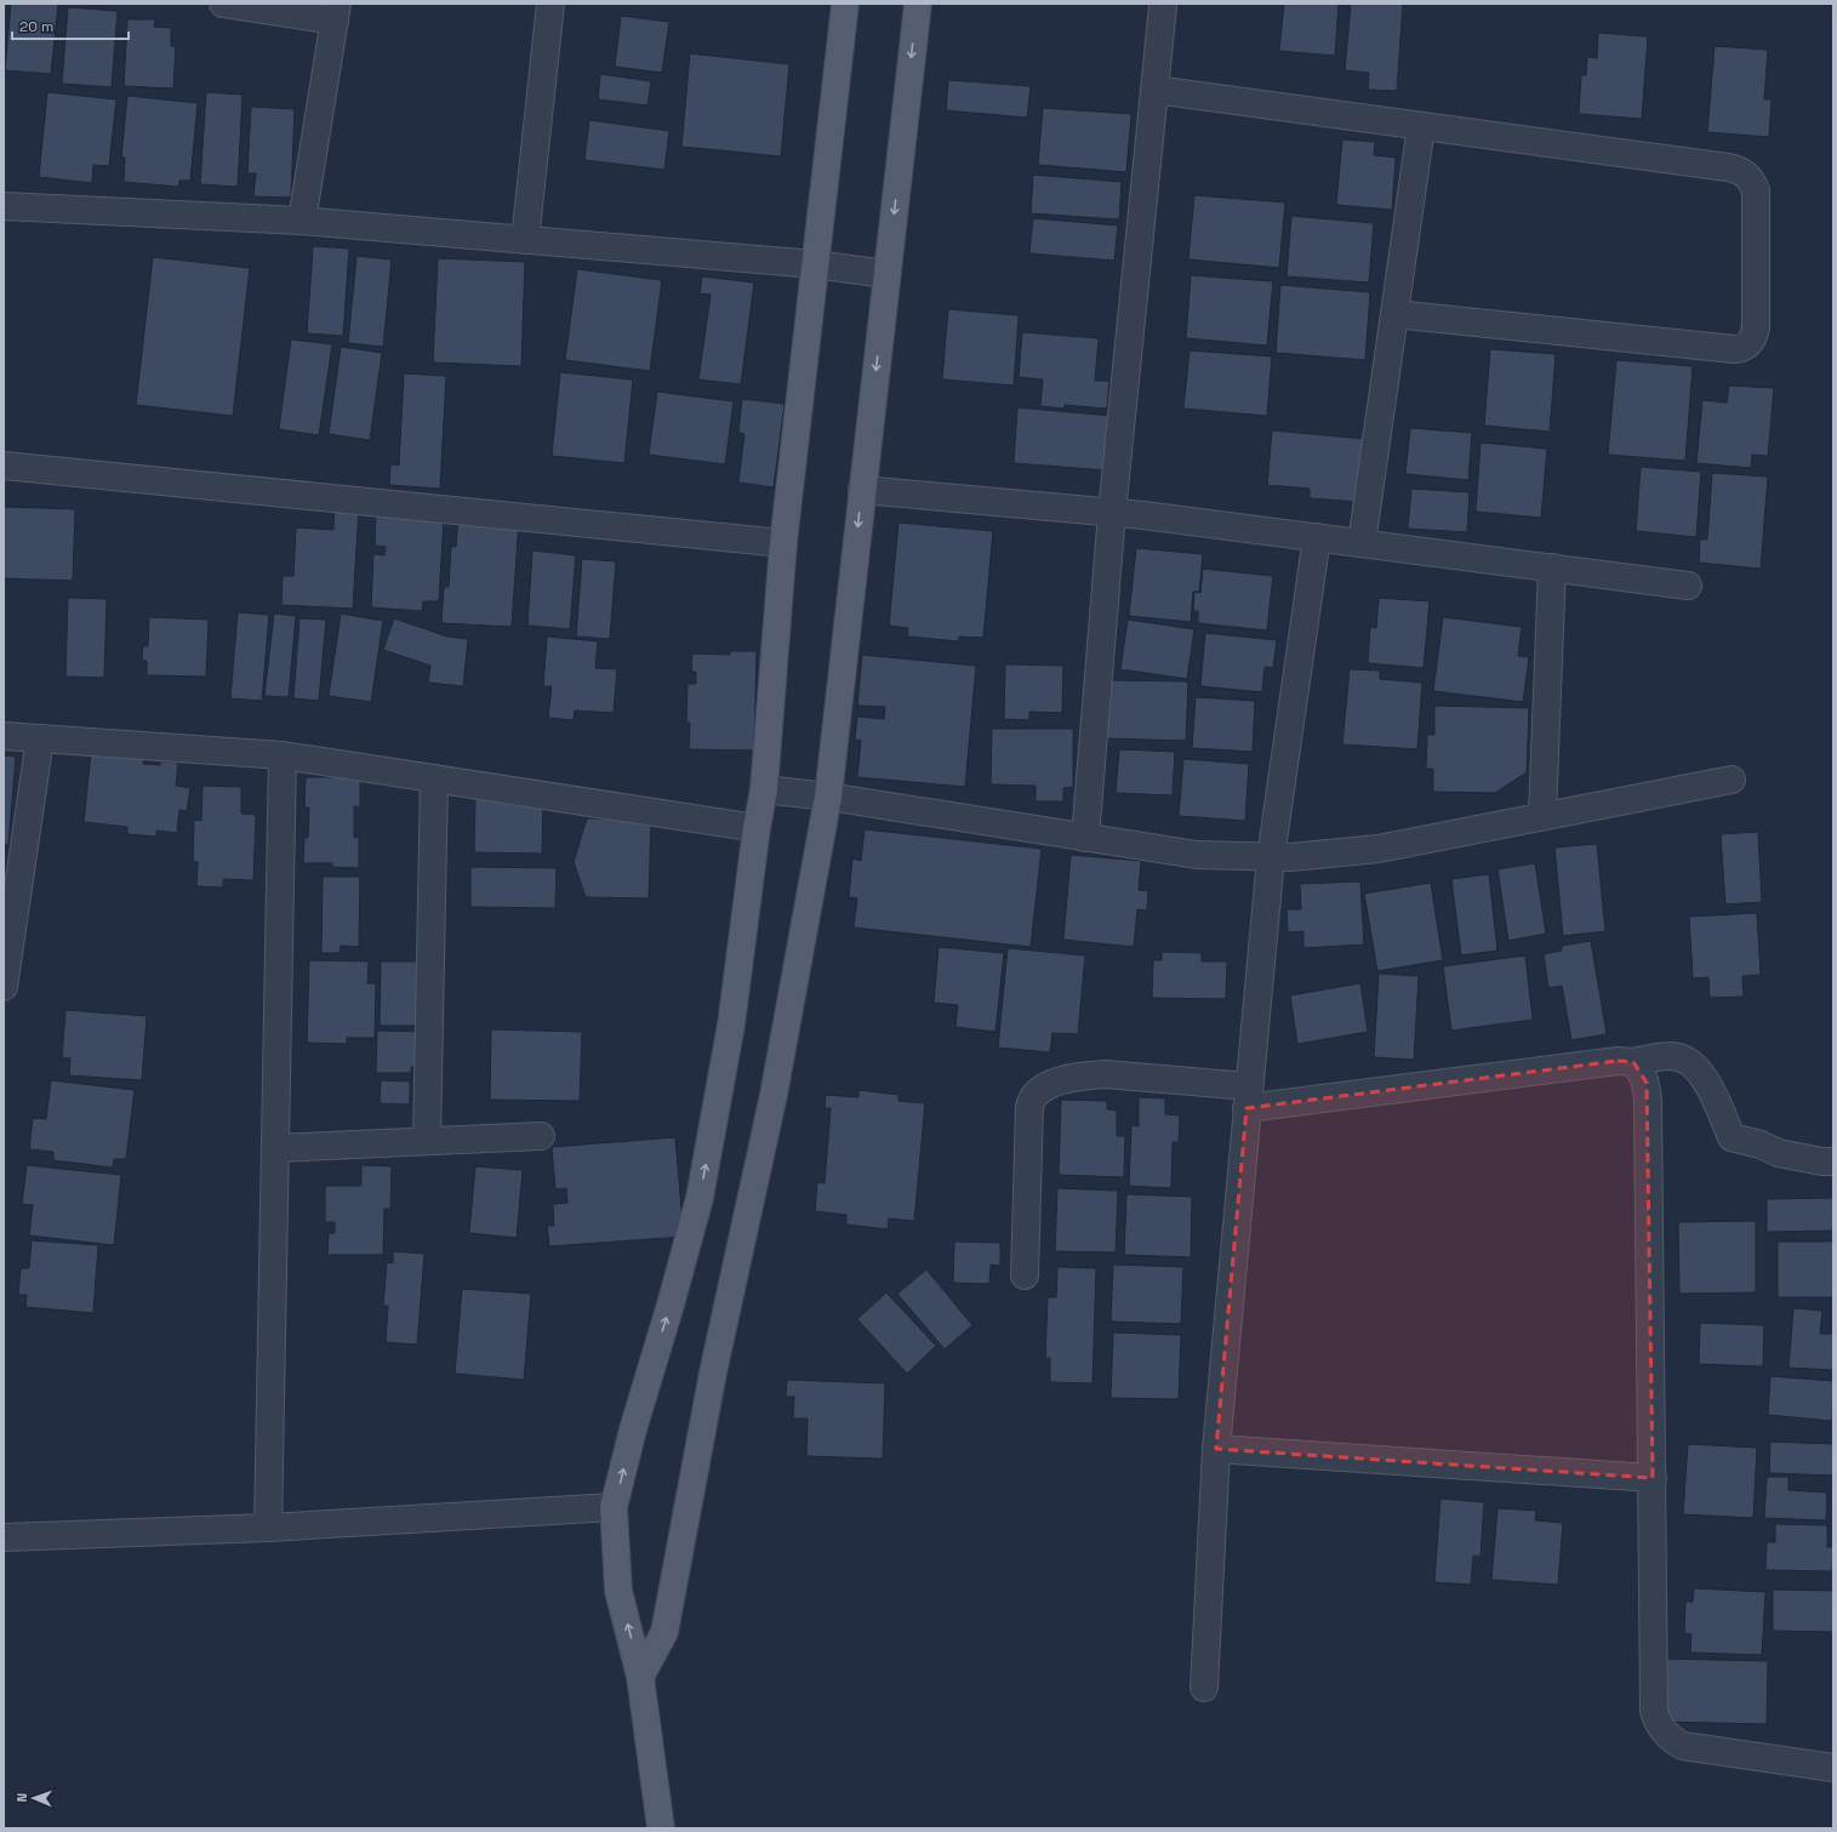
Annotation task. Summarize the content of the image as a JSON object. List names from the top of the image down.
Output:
{
  "scale_bar": "20 m",
  "north": "left"
}
